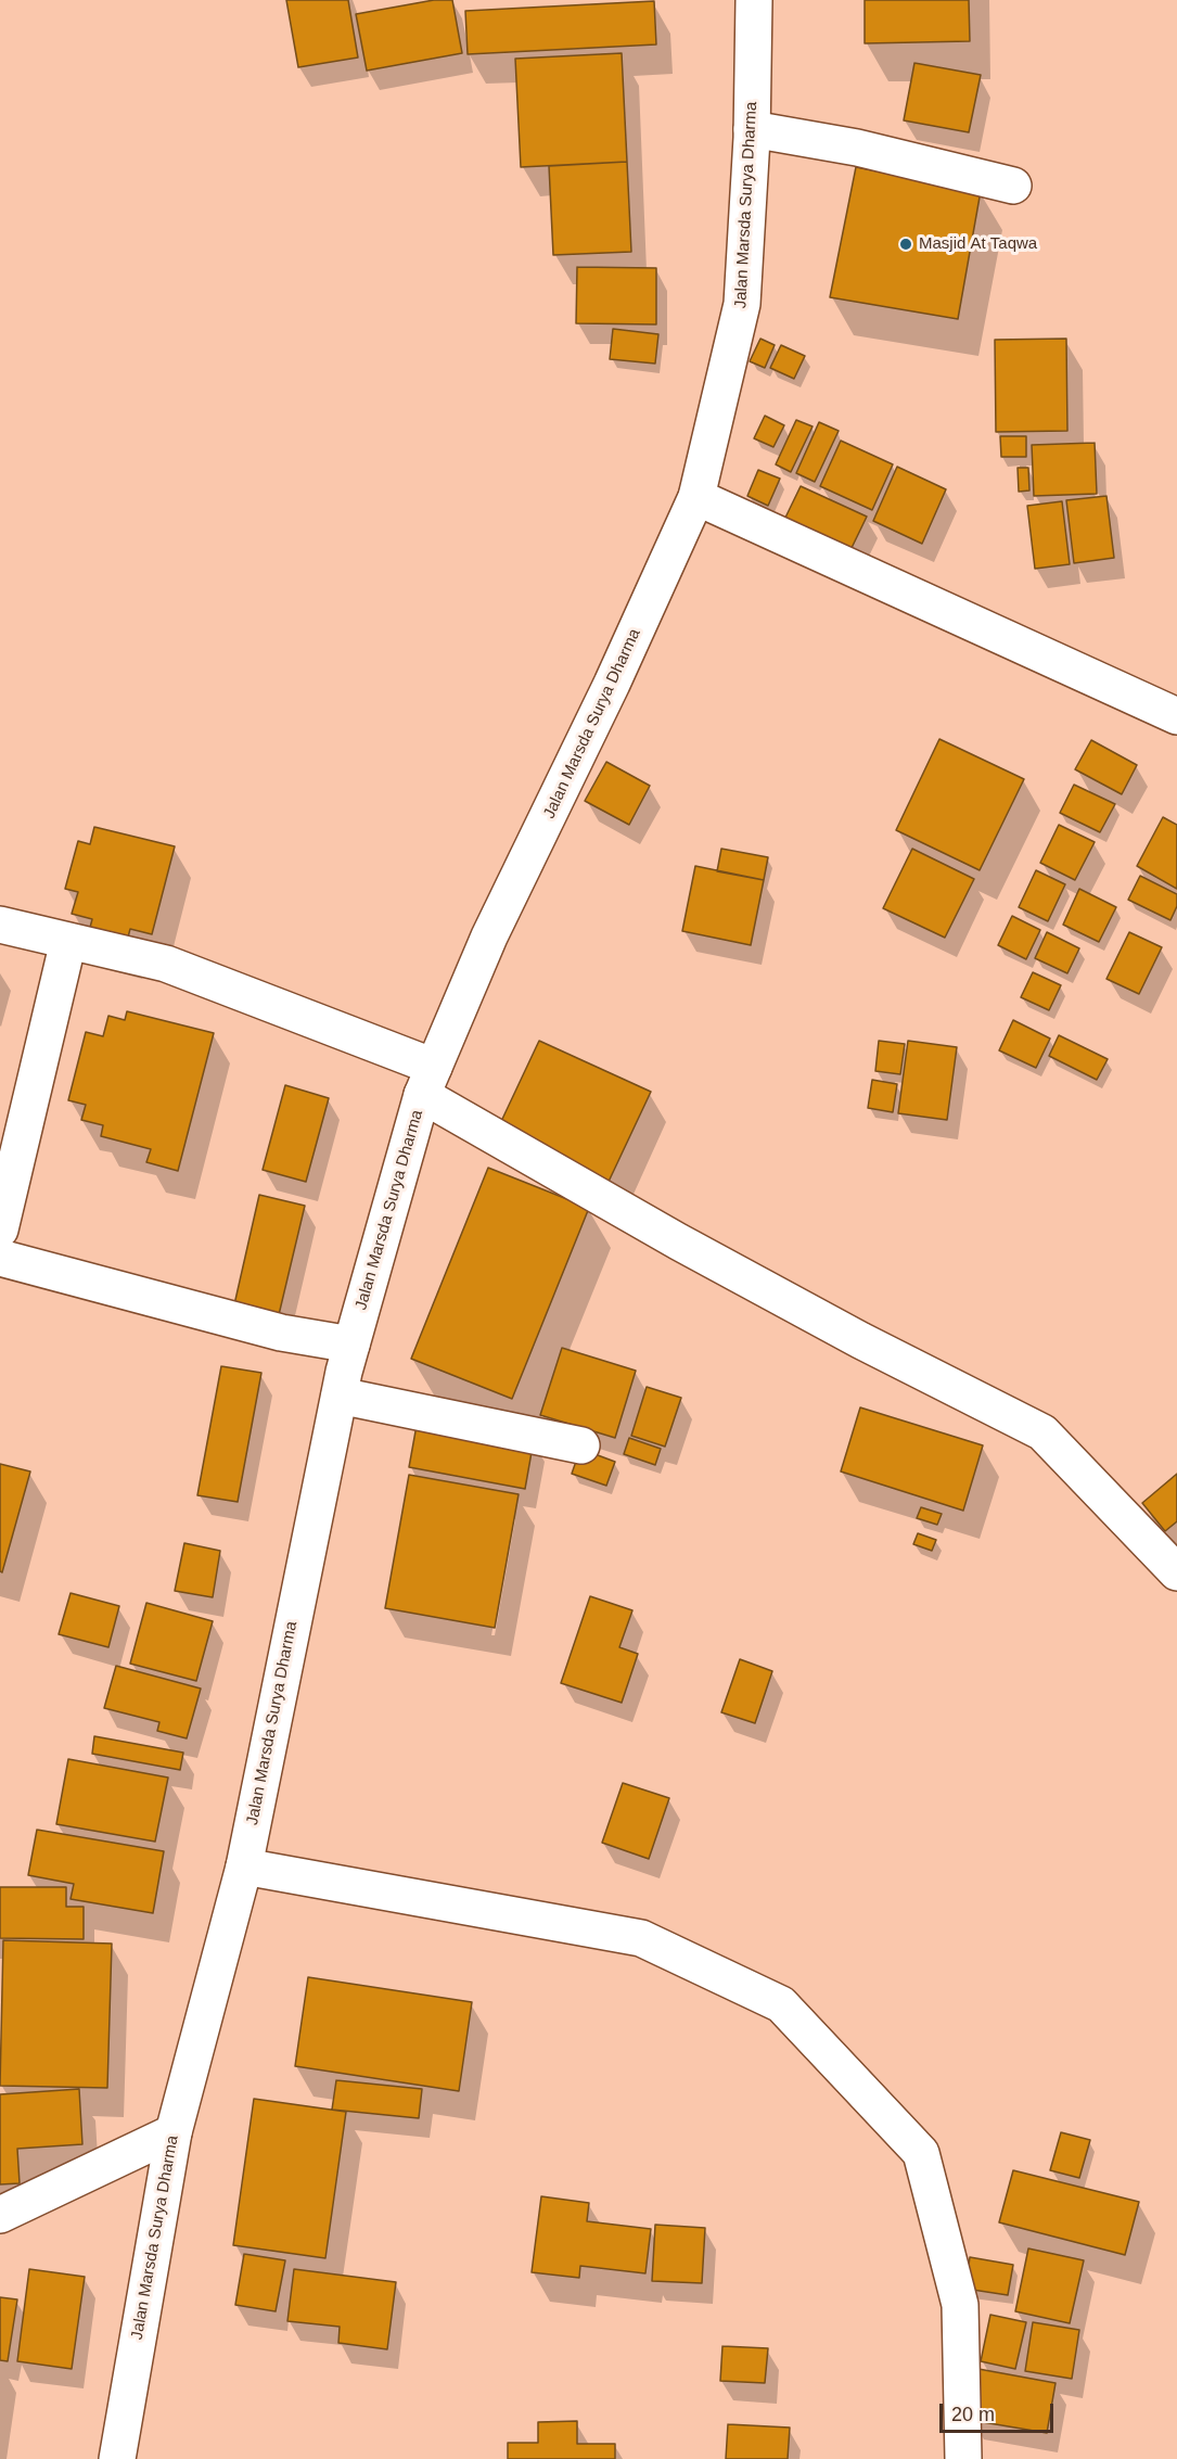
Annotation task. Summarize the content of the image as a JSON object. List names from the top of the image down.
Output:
{
  "streets": {
    "main road": ["Jalan Marsda Surya Dharma"]
  },
  "places": ["Masjid At Taqwa"],
  "scale_bar": "20 m"
}
